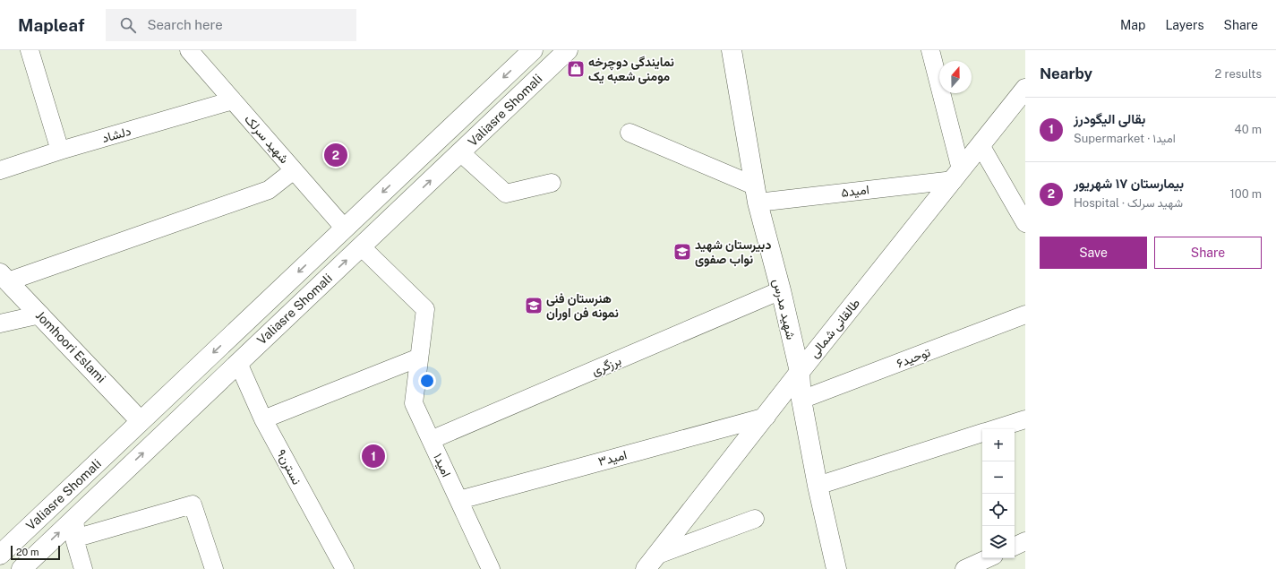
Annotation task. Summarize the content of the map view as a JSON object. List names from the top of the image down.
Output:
{
  "streets": {
    "main road": [
      "Valiasre Shomali",
      "شهید مدرس",
      "طالقانی شمالی",
      "Jomhoori Eslami"
    ],
    "street": [
      "دلشاد",
      "شهید سرلک",
      "امید۵",
      "توحید۶",
      "برزگری",
      "امید۳",
      "امید۱",
      "نسترن۹"
    ]
  },
  "crossings": [
    ["Valiasre Shomali", "شهید سرلک"],
    ["Valiasre Shomali", "Jomhoori Eslami"],
    ["Valiasre Shomali", "امید۱"],
    ["Valiasre Shomali", "نسترن۹"],
    ["دلشاد", "شهید سرلک"],
    ["امید۵", "شهید مدرس"],
    ["امید۵", "طالقانی شمالی"],
    ["شهید مدرس", "طالقانی شمالی"],
    ["شهید مدرس", "توحید۶"],
    ["شهید مدرس", "برزگری"],
    ["طالقانی شمالی", "امید۳"],
    ["برزگری", "امید۱"],
    ["امید۳", "امید۱"]
  ],
  "places": {
    "shop": ["نمایندگی دوچرخه مومنی شعبه یک"],
    "school or university": ["دبیرستان شهید نواب صفوی", "هنرستان فنی نمونه فن اوران"]
  },
  "scale_bar": "20 m",
  "north": "top",
  "page": {
    "header": "Mapleaf",
    "search": "Search here",
    "nav": ["Map", "Layers", "Share"],
    "heading": ["Nearby", "2 results"],
    "list": [
      {
        "mark": "1",
        "name": "بقالی الیگودرز",
        "note": "Supermarket · امید۱",
        "value": "40 m"
      },
      {
        "mark": "2",
        "name": "بیمارستان ۱۷ شهریور",
        "note": "Hospital · شهید سرلک",
        "value": "100 m"
      }
    ],
    "pins": ["2", "1"],
    "buttons": ["Save", "Share"],
    "map_buttons": ["+", "−"],
    "scale": "20 m"
  }
}
